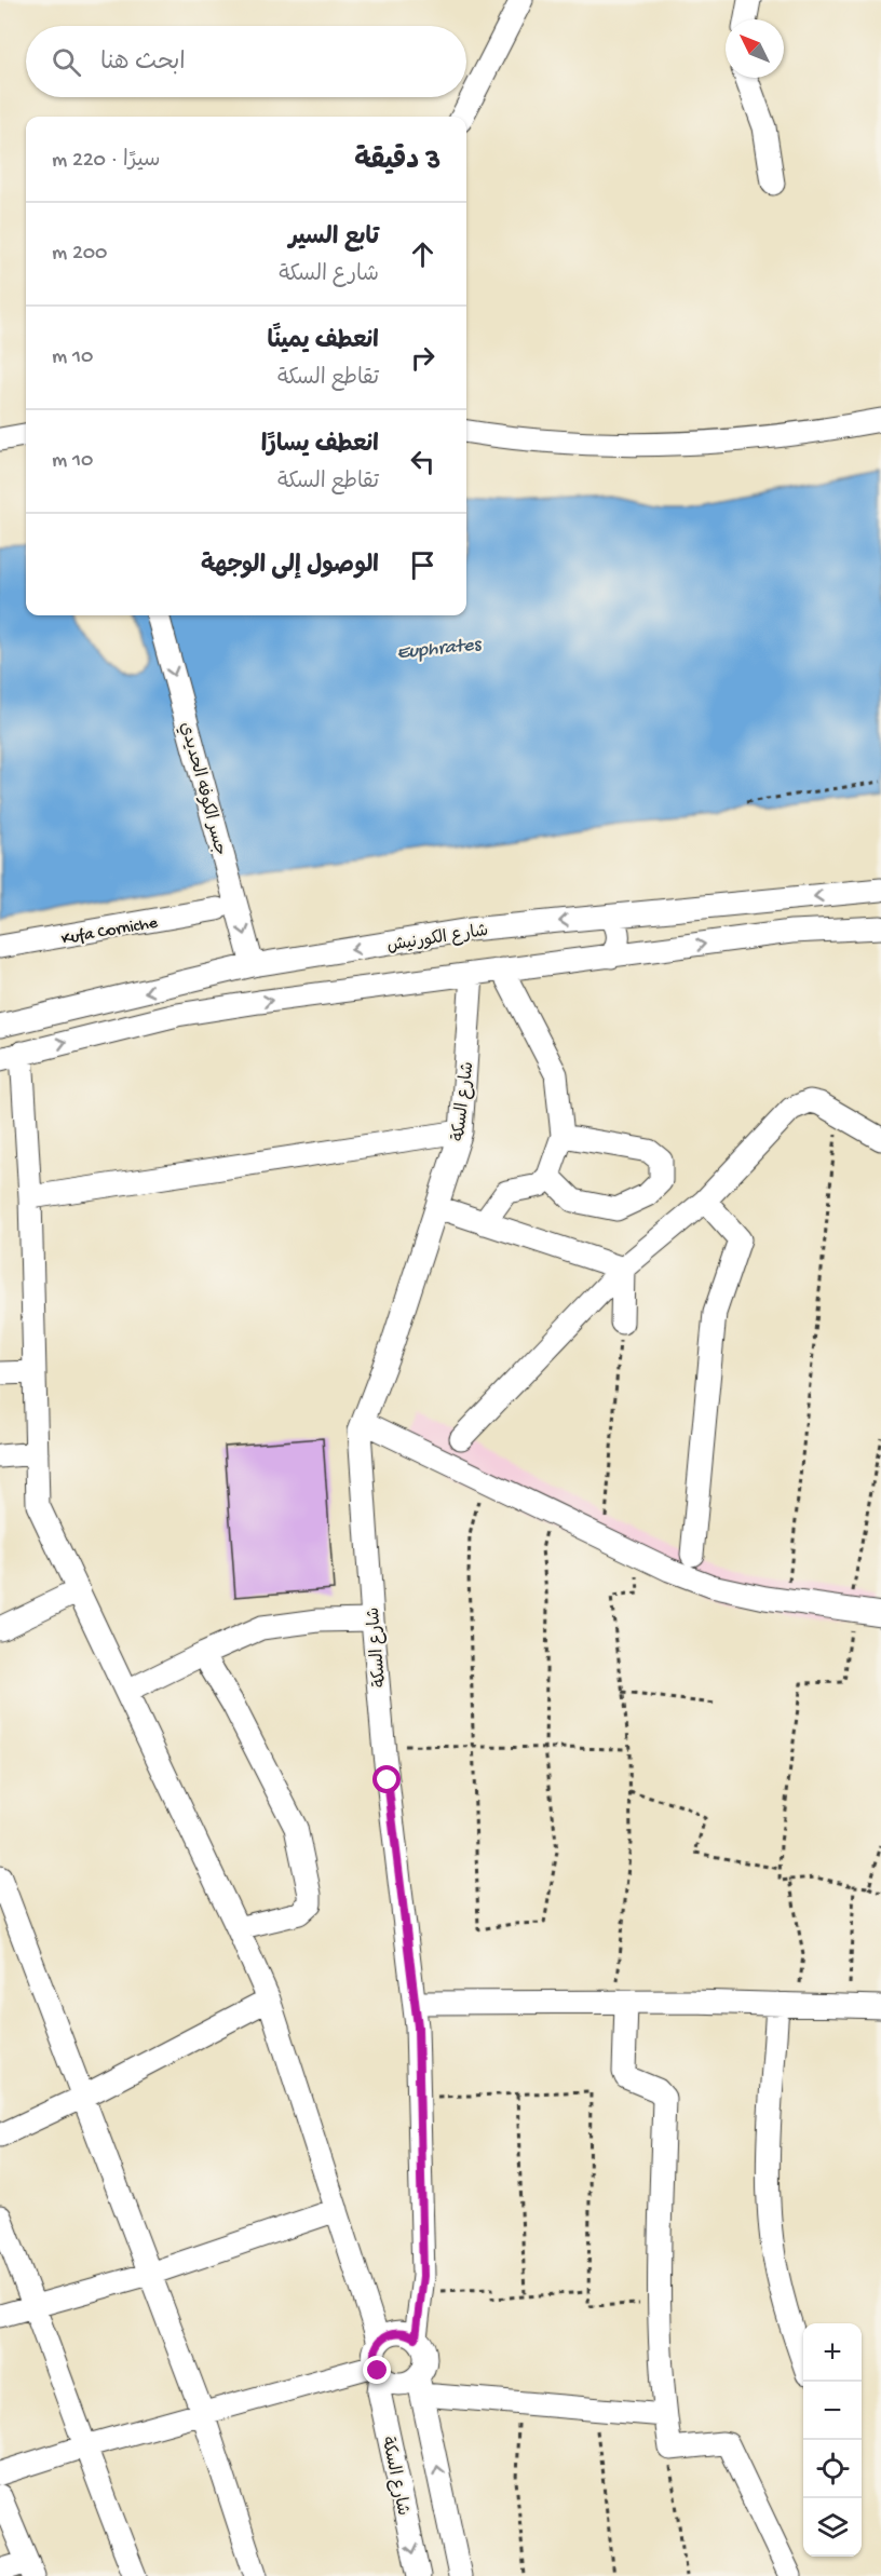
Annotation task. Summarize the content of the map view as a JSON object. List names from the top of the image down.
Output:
{
  "streets": {
    "street": [
      "جسر الکوفه الحديدي",
      "Kufa Corniche",
      "شارع الكورنيش",
      "شارع السكة"
    ]
  },
  "crossings": [
    ["جسر الکوفه الحديدي", "Kufa Corniche"],
    ["جسر الکوفه الحديدي", "شارع الكورنيش"]
  ],
  "one_way": ["جسر الکوفه الحديدي"],
  "water": ["Euphrates"],
  "north": "top left",
  "page": {
    "search": "ابحث هنا",
    "heading": ["3 دقيقة", "سيرًا · 220 m"],
    "list": [
      ["تابع السير", "شارع السكة", "200 m"],
      ["انعطف يمينًا", "تقاطع السكة", "10 m"],
      ["انعطف يسارًا", "تقاطع السكة", "10 m"],
      "الوصول إلى الوجهة"
    ],
    "map_buttons": ["+", "−"]
  }
}
